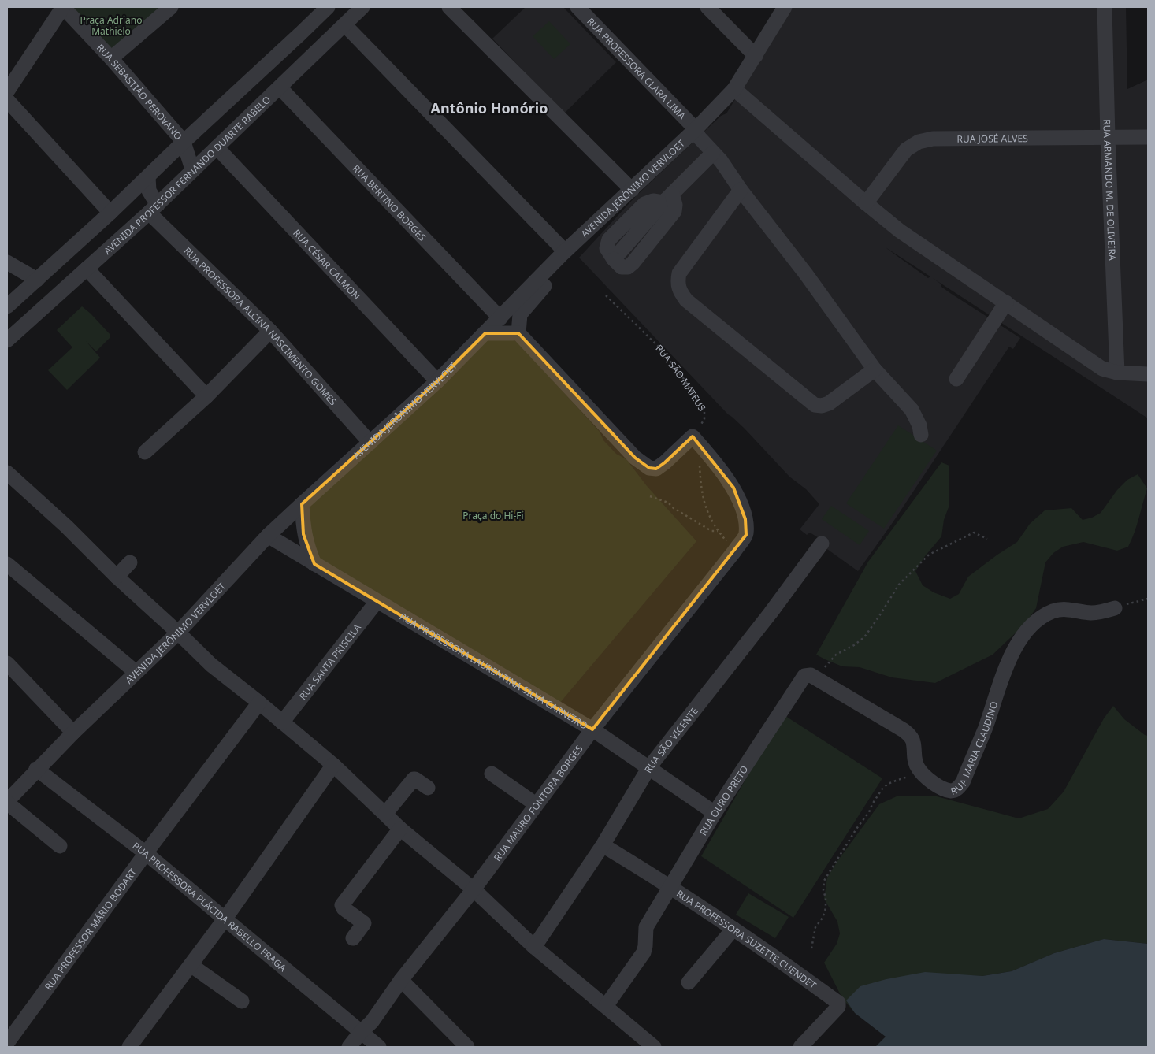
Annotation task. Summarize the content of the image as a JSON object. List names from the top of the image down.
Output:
{
  "streets": {
    "street": [
      "RUA PROFESSORA CLARA LIMA",
      "RUA SEBASTIÃO PEROVANO",
      "RUA JOSÉ ALVES",
      "AVENIDA PROFESSOR FERNANDO DUARTE RABELO",
      "AVENIDA JERÔNIMO VERVLOET",
      "RUA ARMANDO M. DE OLIVEIRA",
      "RUA BERTINO BORGES",
      "RUA CÉSAR CALMON",
      "RUA PROFESSORA ALCINA NASCIMENTO GOMES",
      "RUA SANTA PRISCILA",
      "RUA PROFESSORA LAURENTINA SILVA CARNEIRO",
      "RUA SÃO VICENTE",
      "RUA MARIA CLAUDINO",
      "RUA OURO PRETO",
      "RUA MAURO FONTORA BORGES",
      "RUA PROFESSORA PLÁCIDA RABELLO FRAGA",
      "RUA PROFESSOR MÁRIO BODART",
      "RUA PROFESSORA SUZETTE CUENDET"
    ],
    "path": ["RUA SÃO MATEUS"]
  },
  "crossings": [
    ["RUA PROFESSORA CLARA LIMA", "AVENIDA JERÔNIMO VERVLOET"],
    ["RUA JOSÉ ALVES", "RUA ARMANDO M. DE OLIVEIRA"],
    ["AVENIDA PROFESSOR FERNANDO DUARTE RABELO", "RUA BERTINO BORGES"],
    ["AVENIDA PROFESSOR FERNANDO DUARTE RABELO", "RUA CÉSAR CALMON"],
    ["AVENIDA PROFESSOR FERNANDO DUARTE RABELO", "RUA PROFESSORA ALCINA NASCIMENTO GOMES"],
    ["AVENIDA JERÔNIMO VERVLOET", "RUA BERTINO BORGES"],
    ["AVENIDA JERÔNIMO VERVLOET", "RUA CÉSAR CALMON"],
    ["AVENIDA JERÔNIMO VERVLOET", "RUA PROFESSORA ALCINA NASCIMENTO GOMES"],
    ["AVENIDA JERÔNIMO VERVLOET", "RUA PROFESSORA LAURENTINA SILVA CARNEIRO"],
    ["AVENIDA JERÔNIMO VERVLOET", "RUA PROFESSORA PLÁCIDA RABELLO FRAGA"],
    ["RUA SANTA PRISCILA", "RUA PROFESSORA LAURENTINA SILVA CARNEIRO"],
    ["RUA PROFESSORA LAURENTINA SILVA CARNEIRO", "RUA SÃO VICENTE"],
    ["RUA PROFESSORA LAURENTINA SILVA CARNEIRO", "RUA OURO PRETO"],
    ["RUA PROFESSORA LAURENTINA SILVA CARNEIRO", "RUA MAURO FONTORA BORGES"],
    ["RUA SÃO VICENTE", "RUA PROFESSORA SUZETTE CUENDET"],
    ["RUA MARIA CLAUDINO", "RUA OURO PRETO"],
    ["RUA OURO PRETO", "RUA PROFESSORA SUZETTE CUENDET"],
    ["RUA MAURO FONTORA BORGES", "RUA PROFESSORA PLÁCIDA RABELLO FRAGA"],
    ["RUA PROFESSORA PLÁCIDA RABELLO FRAGA", "RUA PROFESSOR MÁRIO BODART"]
  ],
  "districts": ["Antônio Honório"],
  "parks": ["Praça Adriano Mathielo", "Praça do Hi-Fi"]
}
